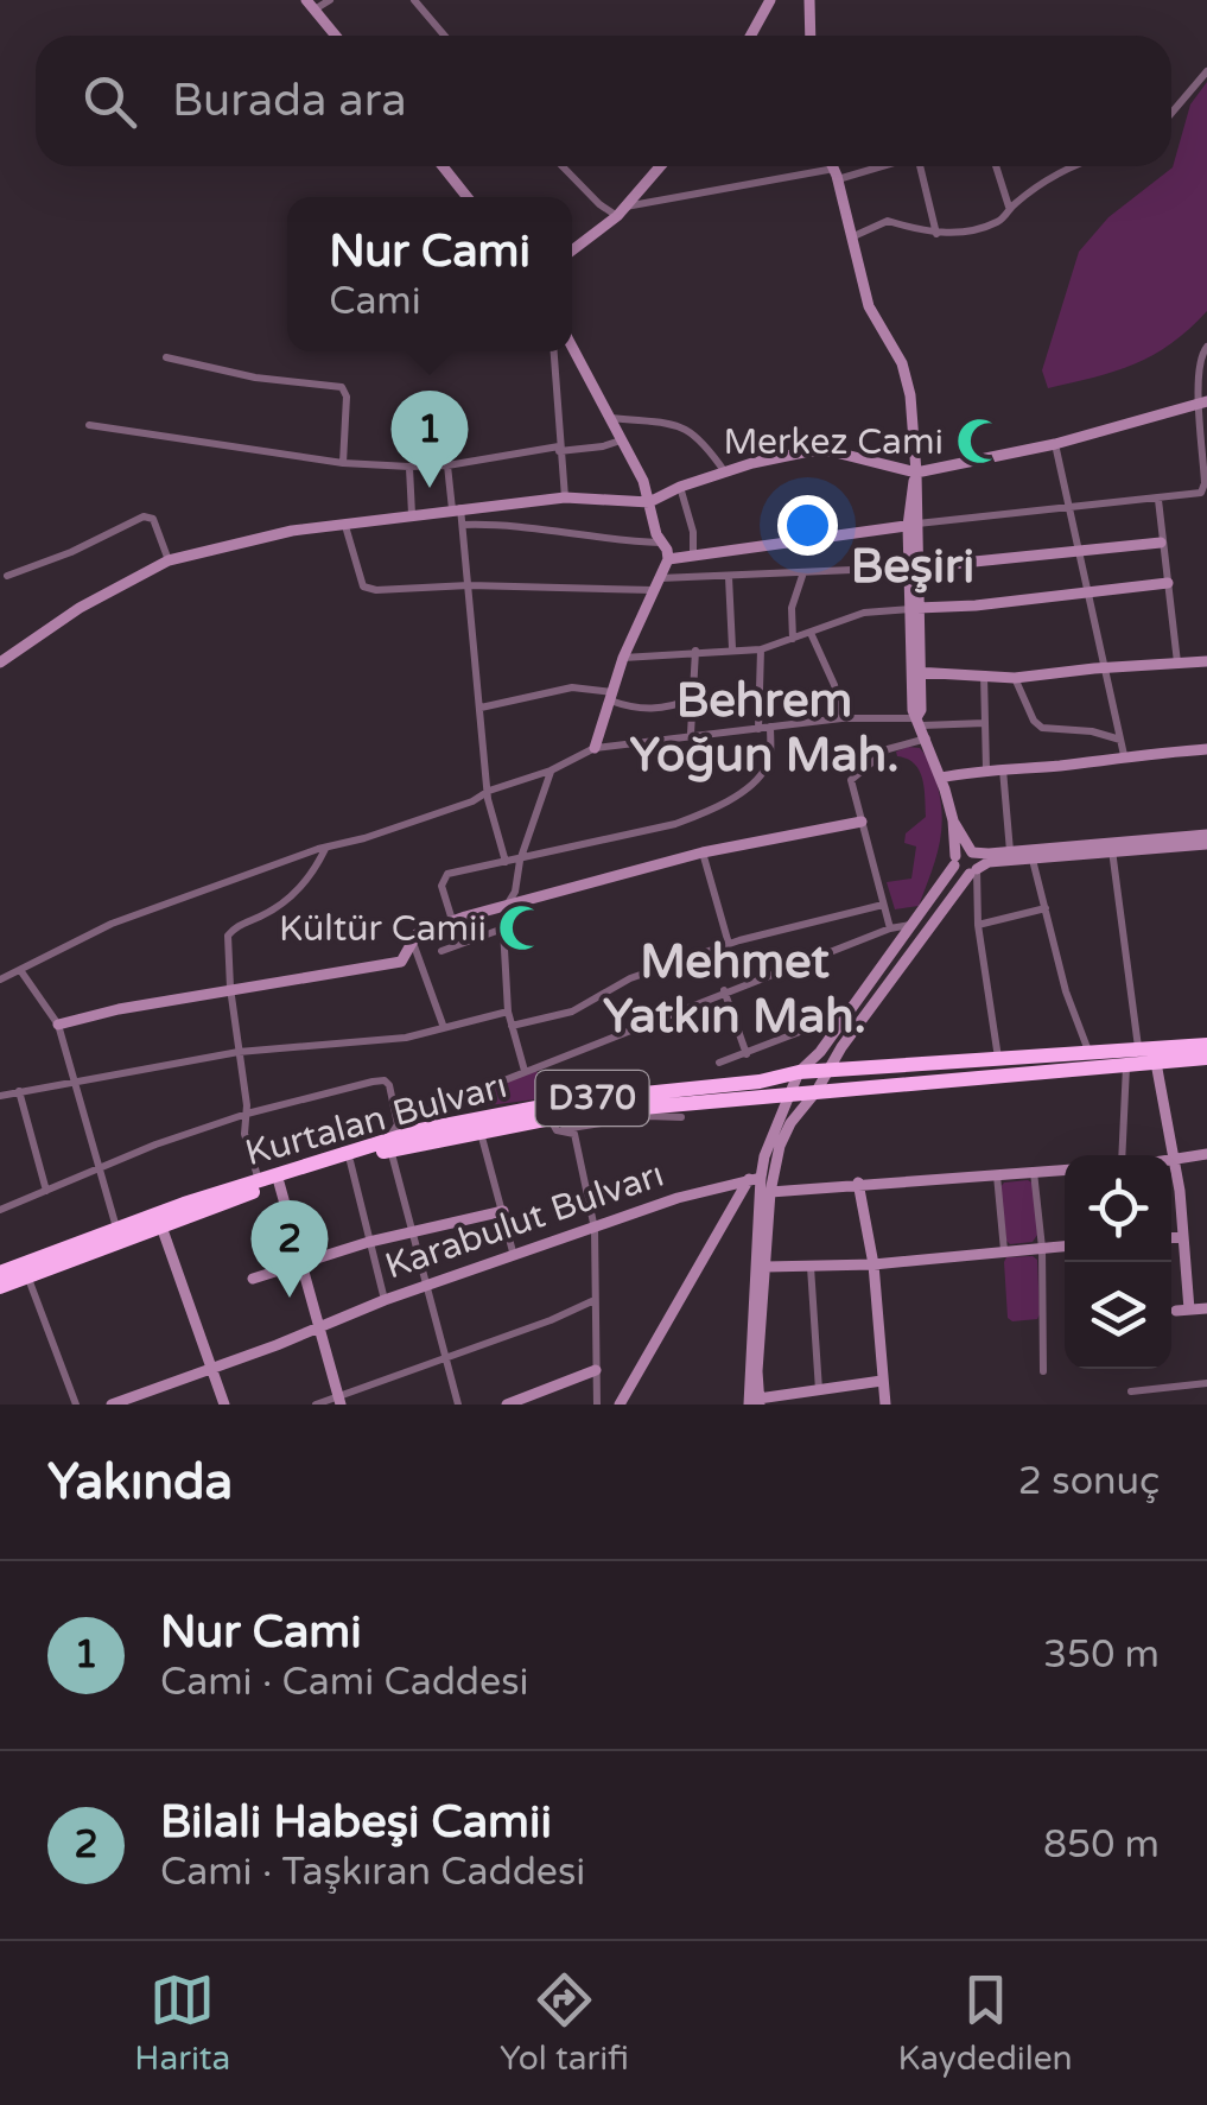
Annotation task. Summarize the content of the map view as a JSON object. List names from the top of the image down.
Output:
{
  "streets": {
    "highway": ["D370", "Kurtalan Bulvarı"],
    "street": ["Karabulut Bulvarı"]
  },
  "districts": ["Beşiri", "Behrem Yoğun Mah.", "Mehmet Yatkın Mah."],
  "places": {
    "mosque": ["Merkez Cami", "Kültür Camii"]
  },
  "page": {
    "search": "Burada ara",
    "popup": ["Nur Cami", "Cami"],
    "pins": ["1", "2"],
    "heading": ["Yakında", "2 sonuç"],
    "list": [
      {
        "mark": "1",
        "name": "Nur Cami",
        "note": "Cami · Cami Caddesi",
        "value": "350 m"
      },
      {
        "mark": "2",
        "name": "Bilali Habeşi Camii",
        "note": "Cami · Taşkıran Caddesi",
        "value": "850 m"
      }
    ],
    "nav": ["Harita", "Yol tarifi", "Kaydedilen"]
  }
}
